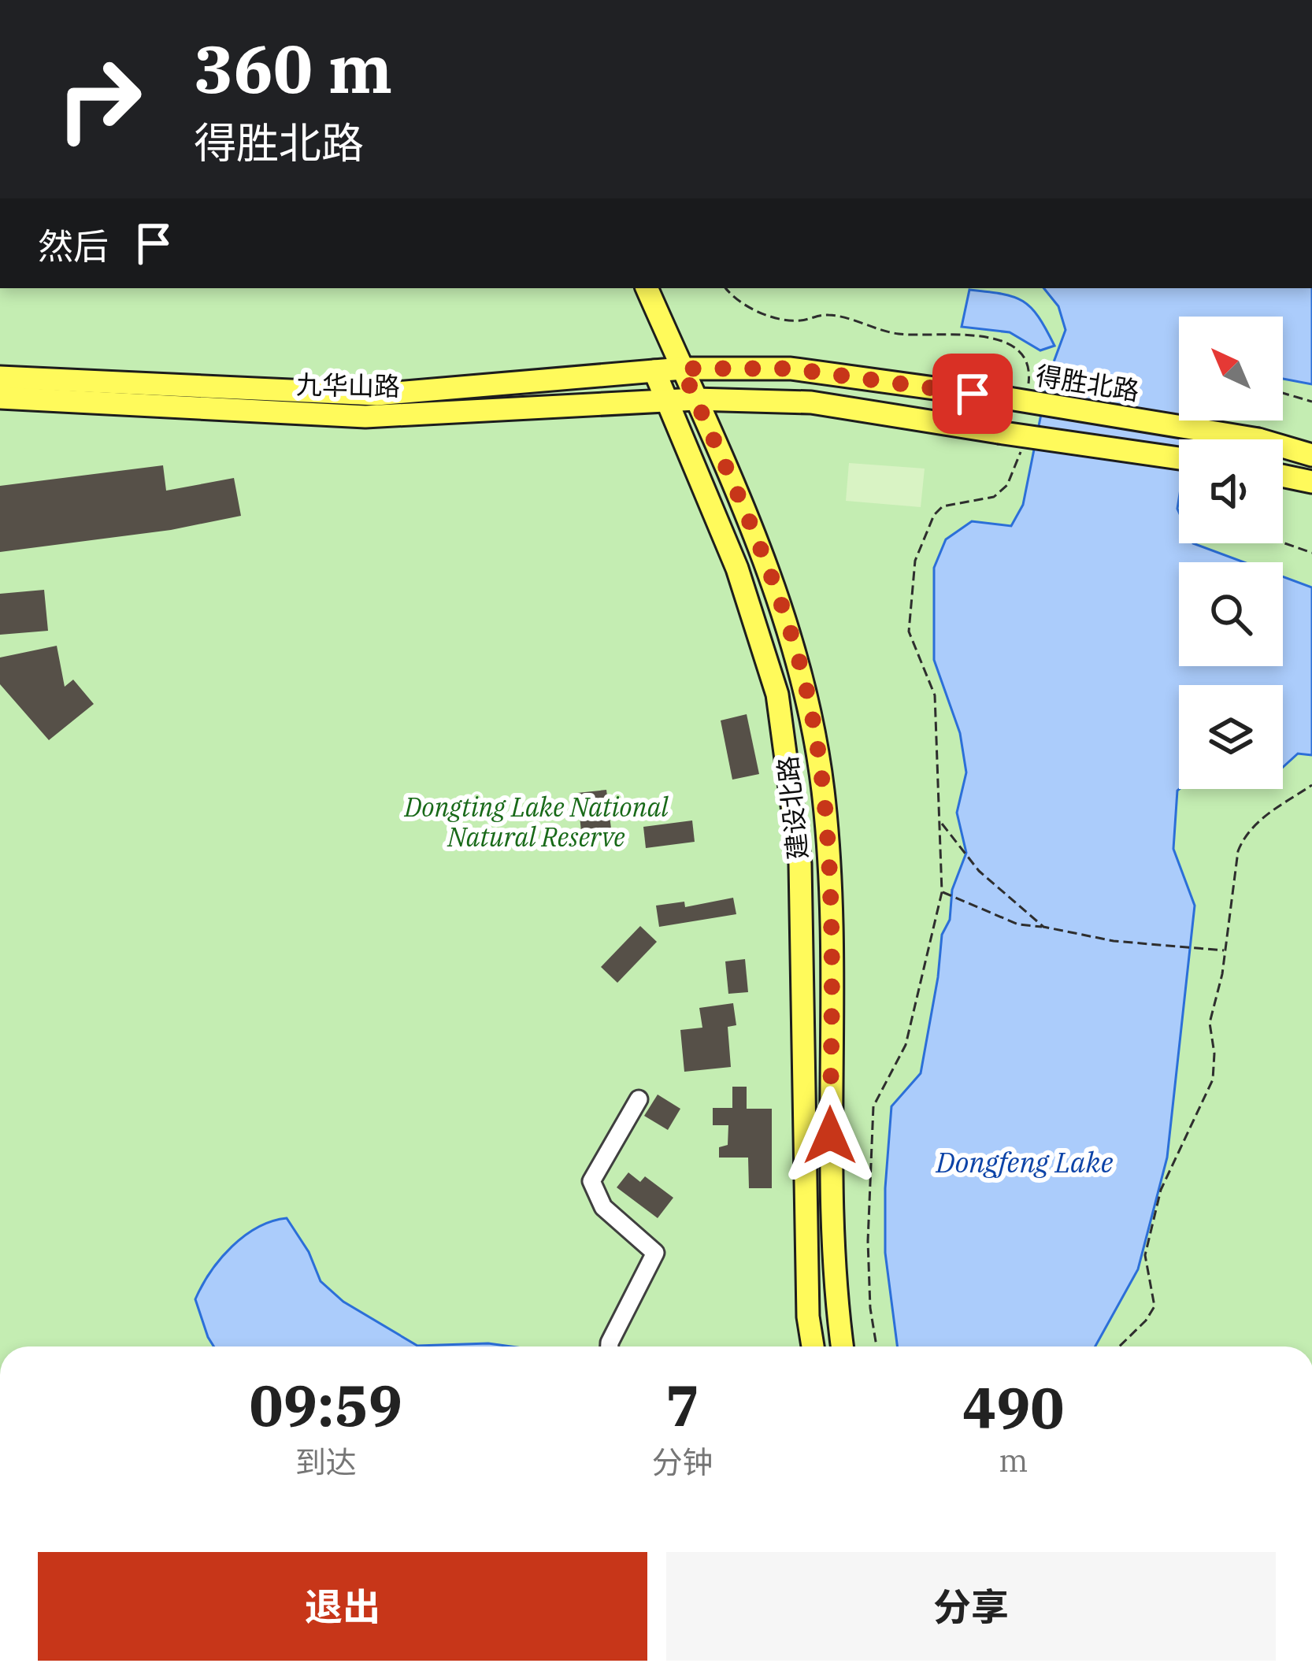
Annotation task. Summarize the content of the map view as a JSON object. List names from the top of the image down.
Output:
{
  "streets": {
    "main road": ["得胜北路", "九华山路", "建设北路"]
  },
  "crossings": [
    ["得胜北路", "九华山路"],
    ["得胜北路", "建设北路"],
    ["九华山路", "建设北路"]
  ],
  "water": ["Dongfeng Lake"],
  "parks": ["Dongting Lake National Natural Reserve"],
  "north": "top left",
  "page": {
    "turn": ["360 m", "得胜北路"],
    "then": "然后",
    "eta": [
      "09:59",
      "到达",
      "7",
      "分钟",
      "490",
      "m"
    ],
    "buttons": ["退出", "分享"]
  }
}
